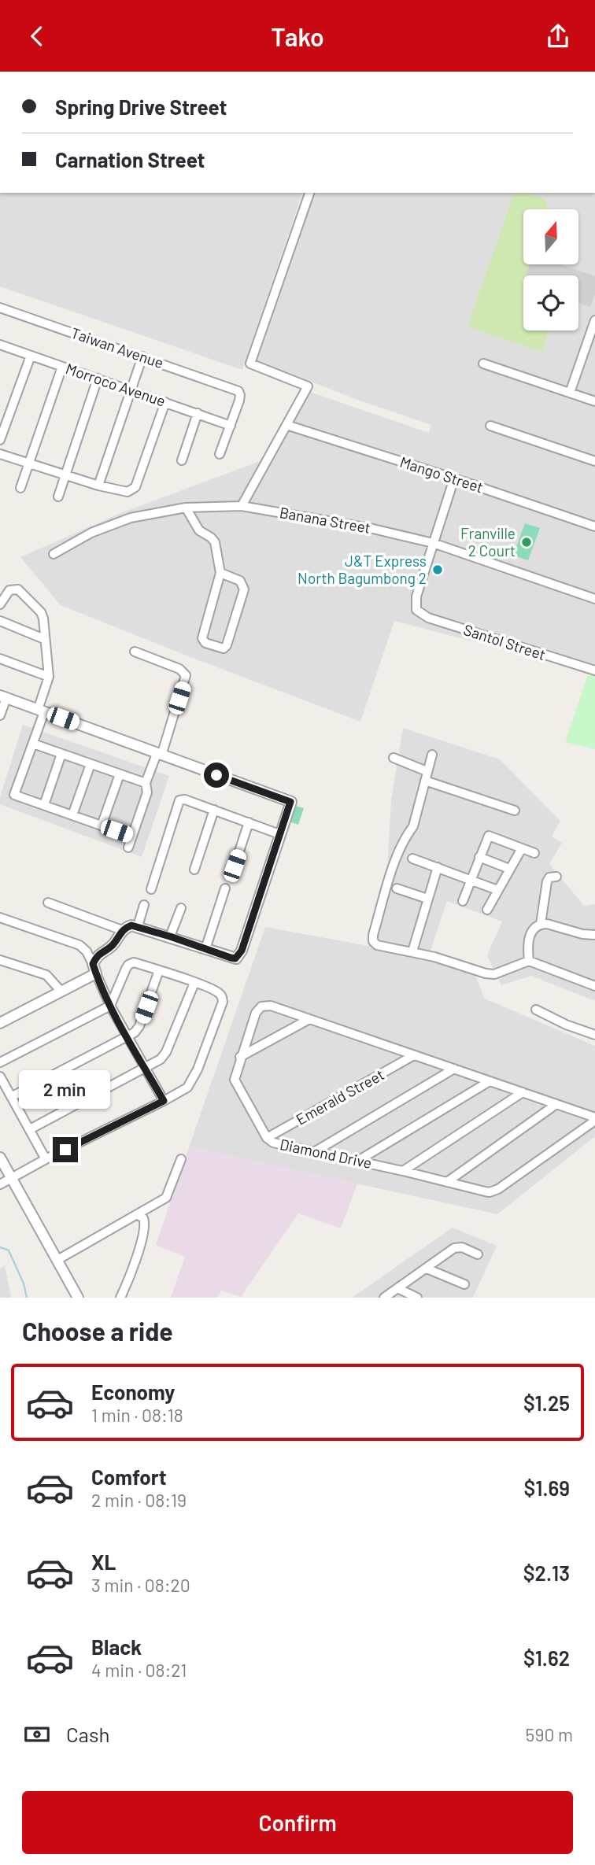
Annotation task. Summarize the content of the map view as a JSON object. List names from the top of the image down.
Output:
{
  "streets": {
    "street": [
      "Taiwan Avenue",
      "Morroco Avenue",
      "Mango Street",
      "Banana Street",
      "Santol Street",
      "Emerald Street",
      "Diamond Drive"
    ]
  },
  "crossings": [
    ["Taiwan Avenue", "Morroco Avenue"],
    ["Banana Street", "Santol Street"],
    ["Emerald Street", "Diamond Drive"]
  ],
  "places": ["Franville 2 Court", "J&T Express North Bagumbong 2"],
  "north": "top",
  "page": {
    "header": "Tako",
    "banner": ["Spring Drive Street", "Carnation Street"],
    "bubble": "2 min",
    "heading": "Choose a ride",
    "list": [
      {
        "name": "Economy",
        "note": "1 min · 08:18",
        "value": "$1.25"
      },
      {
        "name": "Comfort",
        "note": "2 min · 08:19",
        "value": "$1.69"
      },
      {
        "name": "XL",
        "note": "3 min · 08:20",
        "value": "$2.13"
      },
      {
        "name": "Black",
        "note": "4 min · 08:21",
        "value": "$1.62"
      }
    ],
    "pay": ["Cash", "590 m"],
    "buttons": "Confirm"
  }
}
